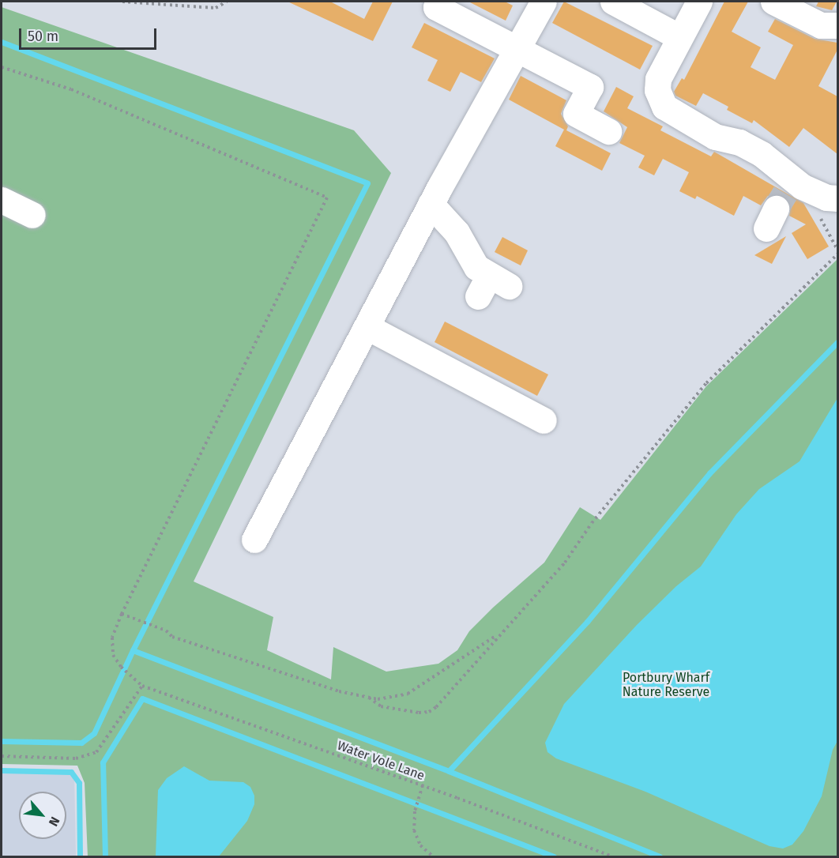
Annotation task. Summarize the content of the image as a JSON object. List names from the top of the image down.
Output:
{
  "streets": {
    "path": ["Water Vole Lane"]
  },
  "parks": ["Portbury Wharf Nature Reserve"],
  "scale_bar": "50 m",
  "north": "bottom right"
}
